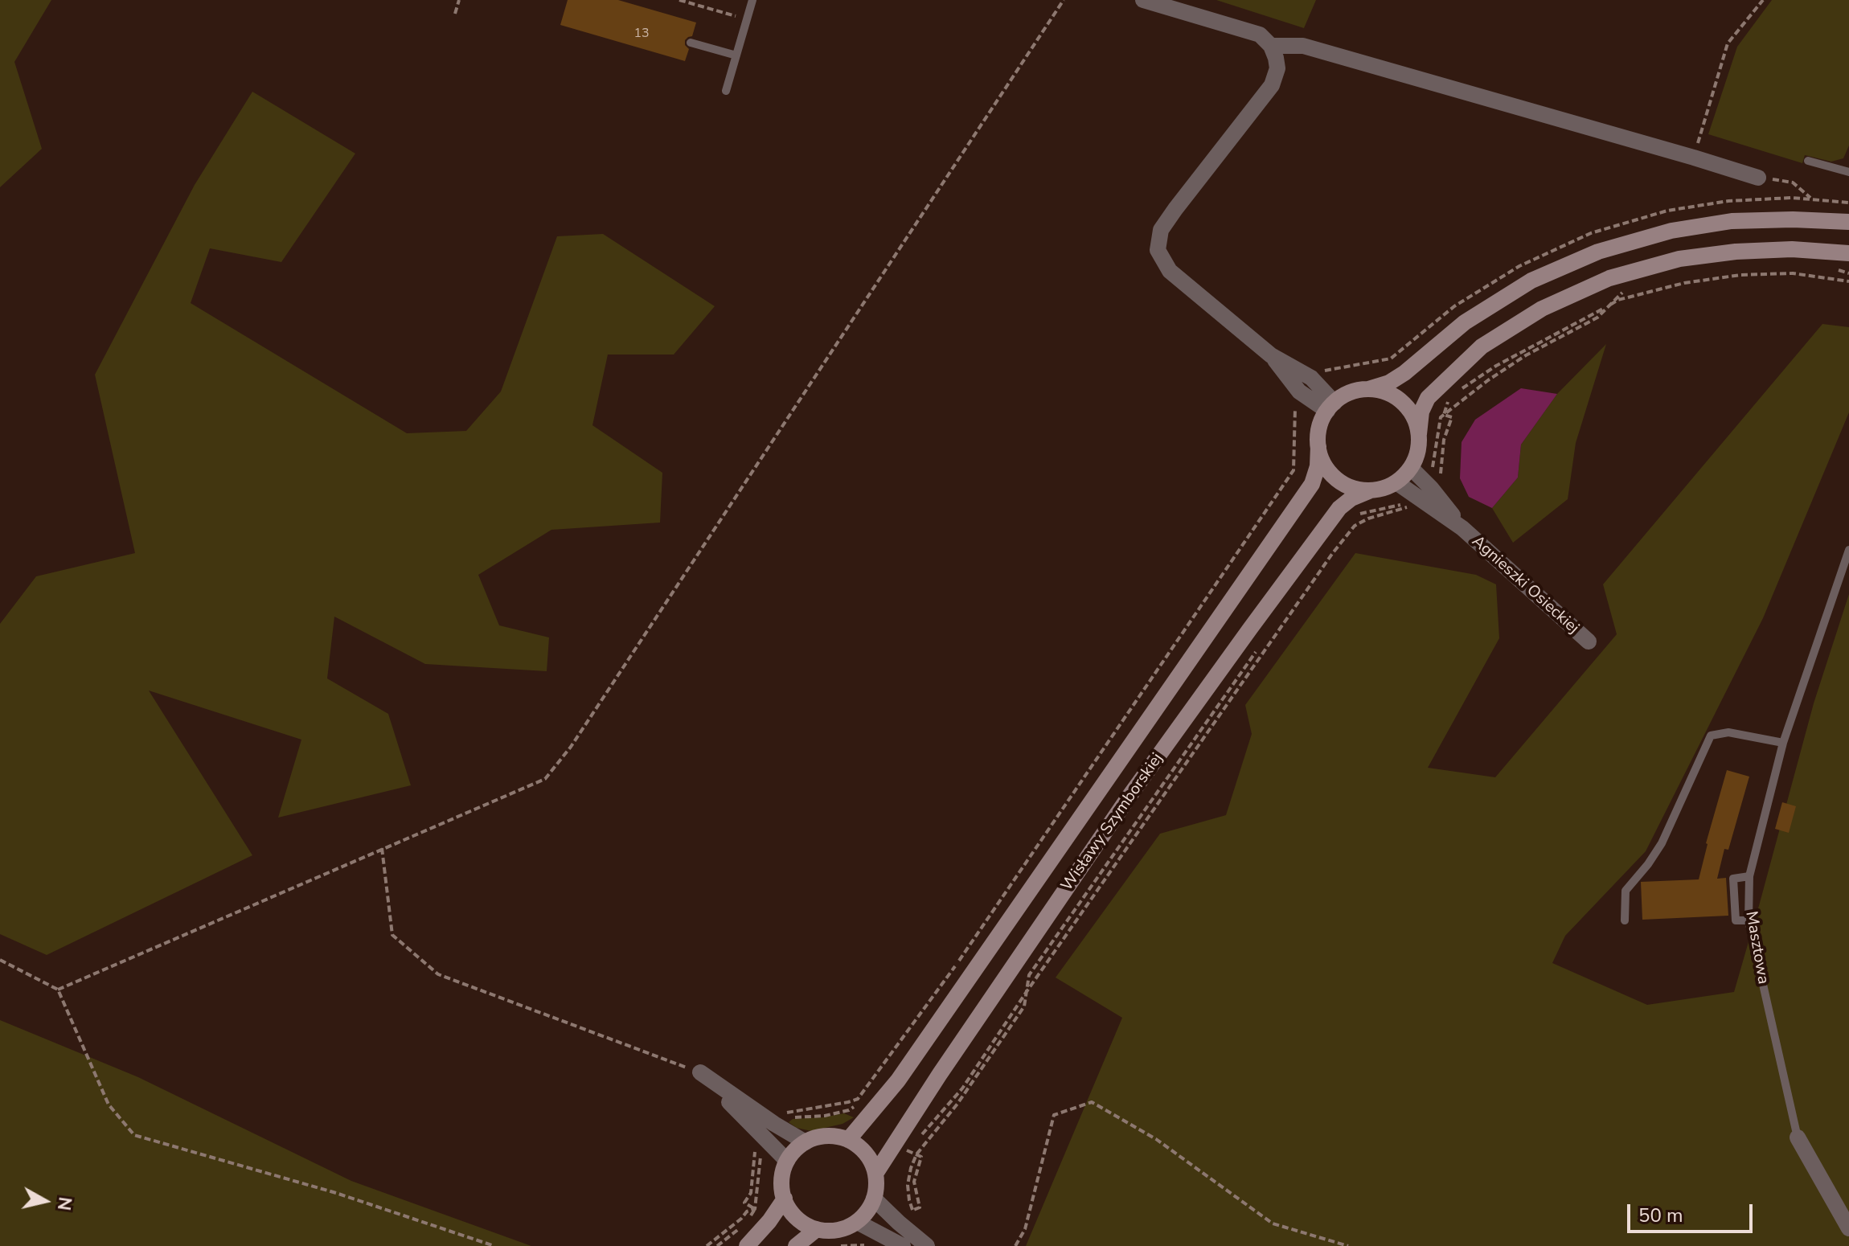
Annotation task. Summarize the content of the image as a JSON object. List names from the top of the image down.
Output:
{
  "streets": {
    "main road": ["Wisławy Szymborskiej"],
    "street": ["Agnieszki Osieckiej", "Masztowa"]
  },
  "crossings": [
    ["Agnieszki Osieckiej", "Wisławy Szymborskiej"]
  ],
  "house_numbers": ["13"],
  "scale_bar": "50 m",
  "north": "right"
}
